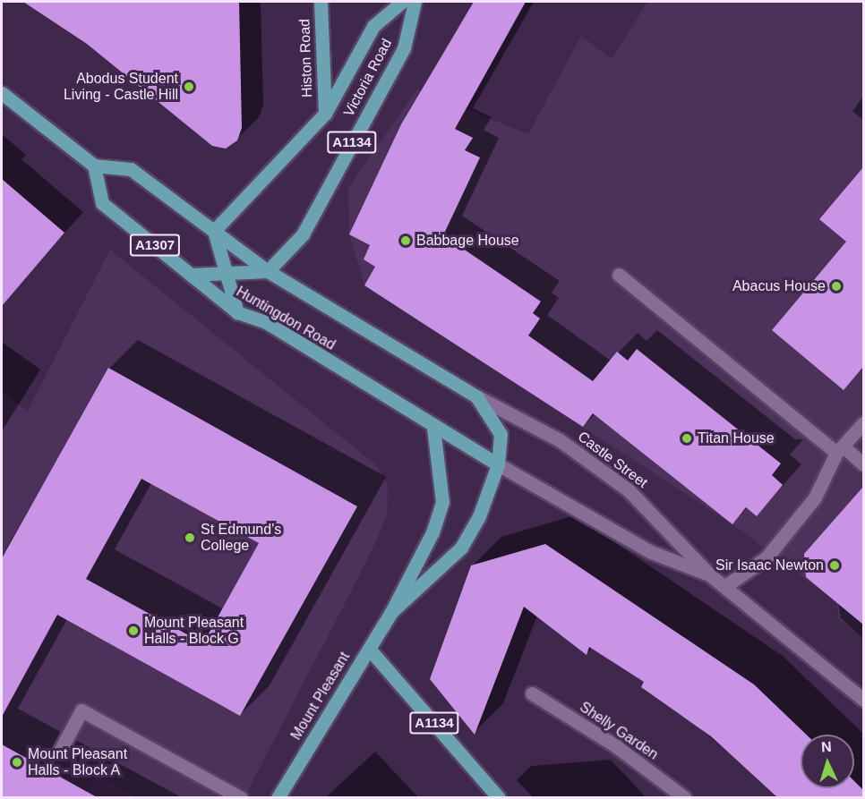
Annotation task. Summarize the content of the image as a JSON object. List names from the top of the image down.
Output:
{
  "streets": {
    "main road": [
      "Histon Road",
      "Victoria Road",
      "A1134",
      "A1307",
      "Huntingdon Road",
      "Mount Pleasant"
    ],
    "street": ["Castle Street", "Shelly Garden"]
  },
  "crossings": [
    ["Histon Road", "Victoria Road"],
    ["Victoria Road", "A1307"],
    ["A1134", "Mount Pleasant"],
    ["A1307", "Huntingdon Road"],
    ["Huntingdon Road", "Castle Street"],
    ["Huntingdon Road", "Mount Pleasant"],
    ["Castle Street", "Mount Pleasant"]
  ],
  "places": [
    "Abodus Student Living - Castle Hill",
    "Babbage House",
    "Abacus House",
    "Titan House",
    "St Edmund's College",
    "Sir Isaac Newton",
    "Mount Pleasant Halls - Block G",
    "Mount Pleasant Halls - Block A"
  ],
  "north": "top"
}
